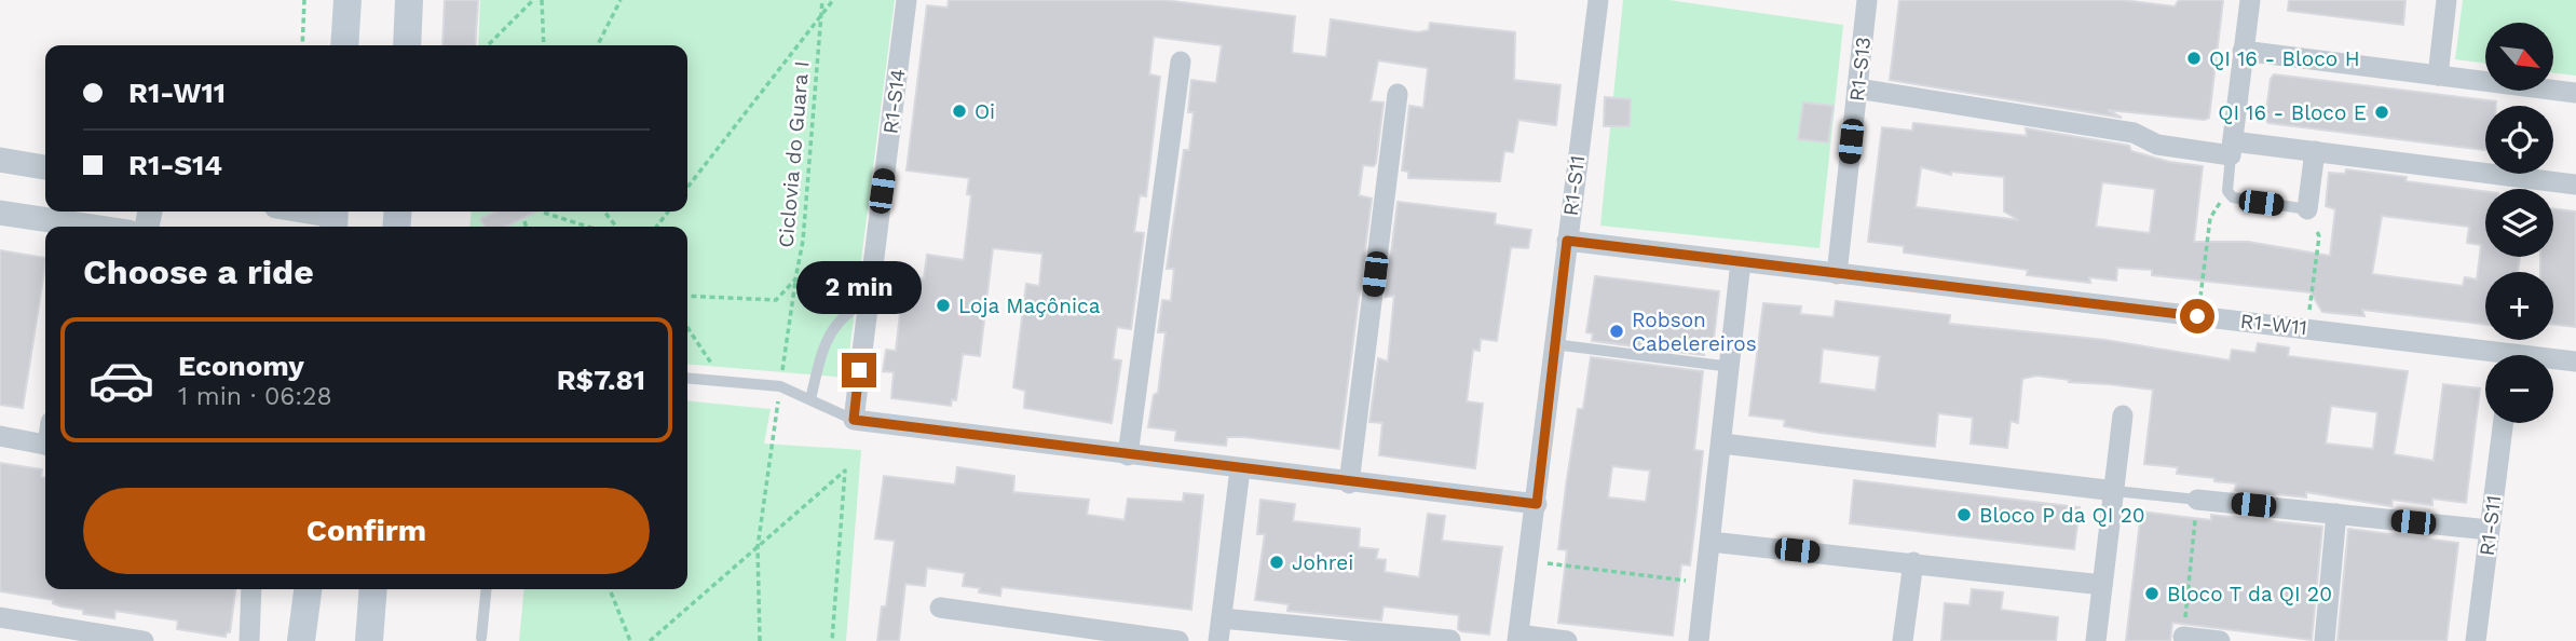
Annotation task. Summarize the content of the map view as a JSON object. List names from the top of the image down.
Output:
{
  "streets": {
    "street": [
      "R1-S13",
      "R1-S14",
      "R1-S11",
      "R1-W11"
    ],
    "path": ["Ciclovia do Guara I"]
  },
  "crossings": [
    ["R1-S13", "R1-W11"],
    ["R1-S11", "R1-W11"]
  ],
  "places": [
    "QI 16 - Bloco H",
    "Oi",
    "QI 16 - Bloco E",
    "Loja Maçônica",
    "Robson Cabelereiros",
    "Bloco P da QI 20",
    "Johrei",
    "Bloco T da QI 20"
  ],
  "north": "bottom right",
  "page": {
    "map_buttons": ["+", "−"],
    "banner": ["R1-W11", "R1-S14"],
    "heading": "Choose a ride",
    "bubble": "2 min",
    "list": [
      {
        "name": "Economy",
        "note": "1 min · 06:28",
        "value": "R$7.81"
      }
    ],
    "buttons": "Confirm"
  }
}
